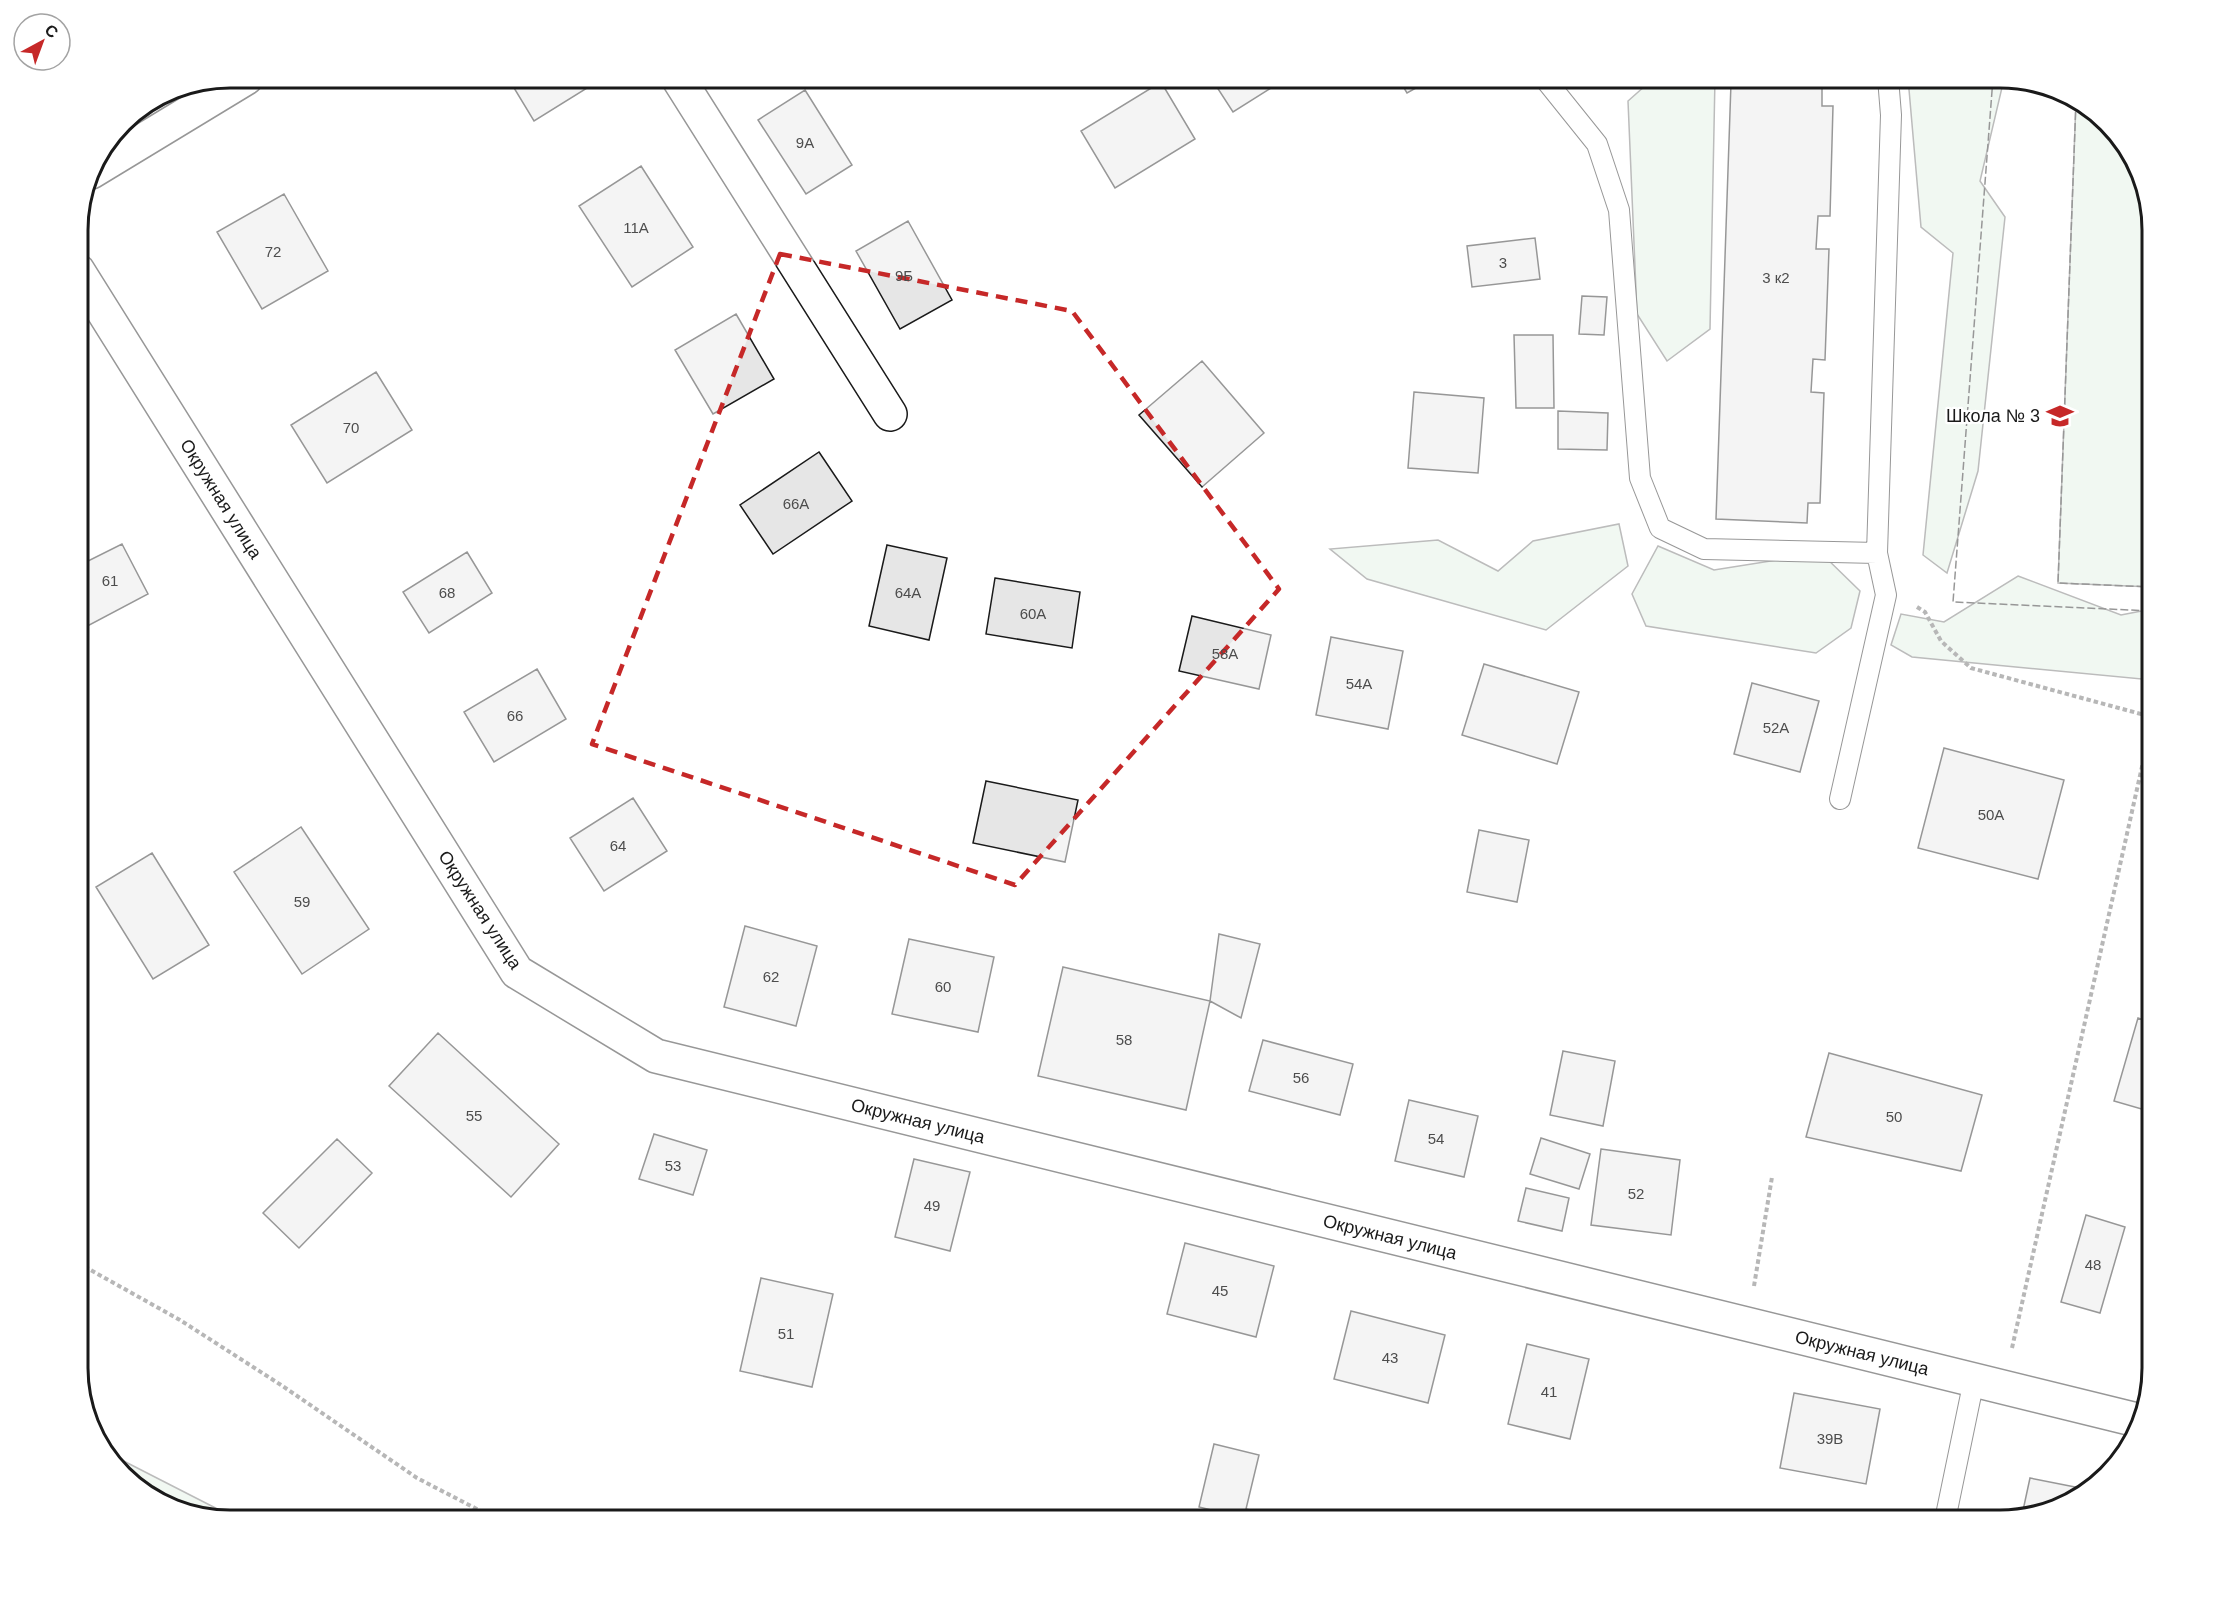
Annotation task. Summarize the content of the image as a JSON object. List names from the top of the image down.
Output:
{
  "streets": {
    "street": ["Окружная улица"]
  },
  "places": {
    "school or university": ["Школа № 3"]
  },
  "house_numbers": [
    "9А",
    "11А",
    "72",
    "3",
    "9Б",
    "3 к2",
    "70",
    "66А",
    "61",
    "68",
    "64А",
    "60А",
    "58А",
    "54А",
    "66",
    "52А",
    "50А",
    "64",
    "59",
    "62",
    "60",
    "58",
    "56",
    "55",
    "50",
    "54",
    "53",
    "52",
    "49",
    "48",
    "45",
    "51",
    "43",
    "41",
    "39В"
  ],
  "north": "top right"
}
